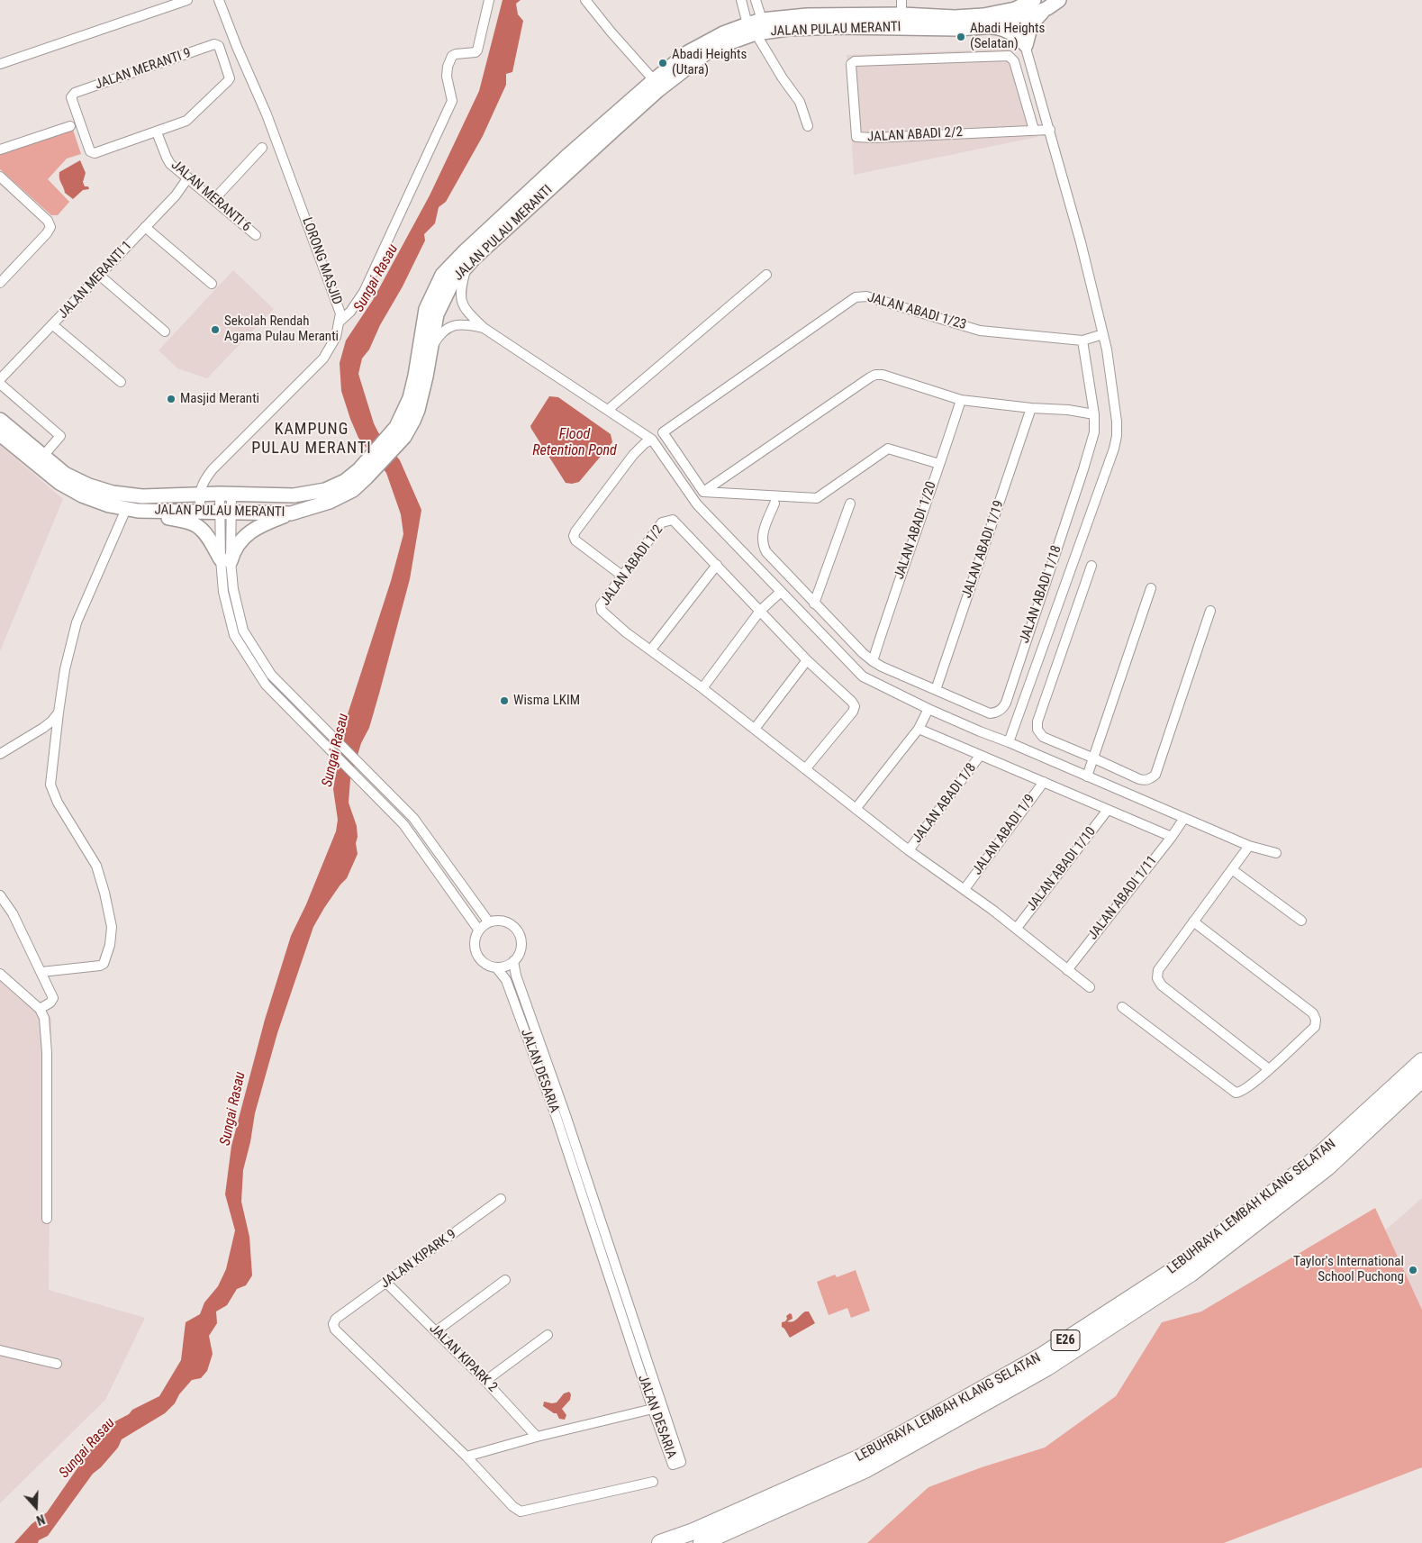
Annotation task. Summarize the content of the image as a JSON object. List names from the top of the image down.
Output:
{
  "streets": {
    "highway": ["LEBUHRAYA LEMBAH KLANG SELATAN", "E26"],
    "main road": ["JALAN PULAU MERANTI"],
    "street": [
      "JALAN MERANTI 9",
      "JALAN ABADI 2/2",
      "JALAN MERANTI 6",
      "LORONG MASJID",
      "JALAN MERANTI 1",
      "JALAN ABADI 1/23",
      "JALAN ABADI 1/20",
      "JALAN ABADI 1/19",
      "JALAN ABADI 1/2",
      "JALAN ABADI 1/18",
      "JALAN ABADI 1/8",
      "JALAN ABADI 1/9",
      "JALAN ABADI 1/10",
      "JALAN ABADI 1/11",
      "JALAN DESARIA",
      "JALAN KIPARK 9",
      "JALAN KIPARK 2"
    ]
  },
  "crossings": [
    ["JALAN PULAU MERANTI", "LORONG MASJID"],
    ["JALAN MERANTI 9", "JALAN MERANTI 6"],
    ["JALAN MERANTI 6", "JALAN MERANTI 1"],
    ["JALAN ABADI 1/23", "JALAN ABADI 1/18"],
    ["JALAN ABADI 1/20", "JALAN ABADI 1/18"],
    ["JALAN ABADI 1/19", "JALAN ABADI 1/18"],
    ["JALAN KIPARK 9", "JALAN KIPARK 2"]
  ],
  "districts": ["KAMPUNG PULAU MERANTI"],
  "water": ["Sungai Rasau", "Flood Retention Pond"],
  "places": [
    "Abadi Heights (Selatan)",
    "Abadi Heights (Utara)",
    "Sekolah Rendah Agama Pulau Meranti",
    "Masjid Meranti",
    "Wisma LKIM",
    "Taylor's International School Puchong"
  ],
  "north": "bottom"
}
